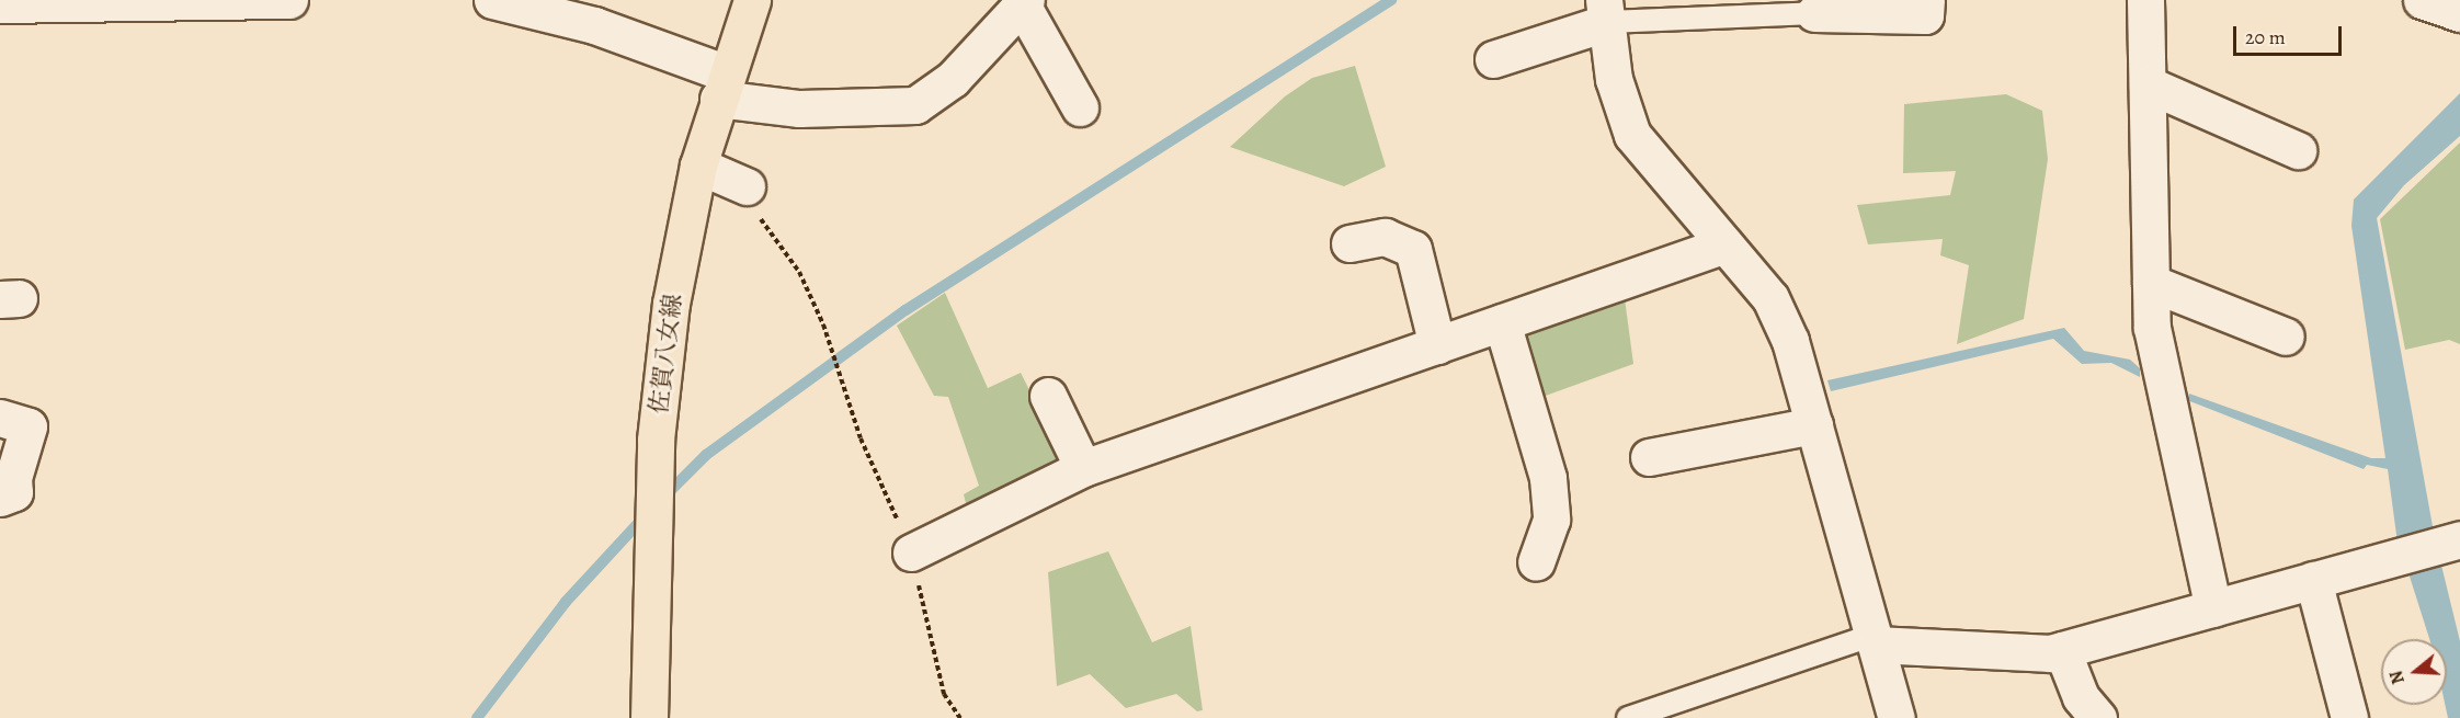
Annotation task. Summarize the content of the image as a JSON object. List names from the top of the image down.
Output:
{
  "streets": {
    "main road": ["佐賀八女線"]
  },
  "scale_bar": "20 m",
  "north": "left"
}
